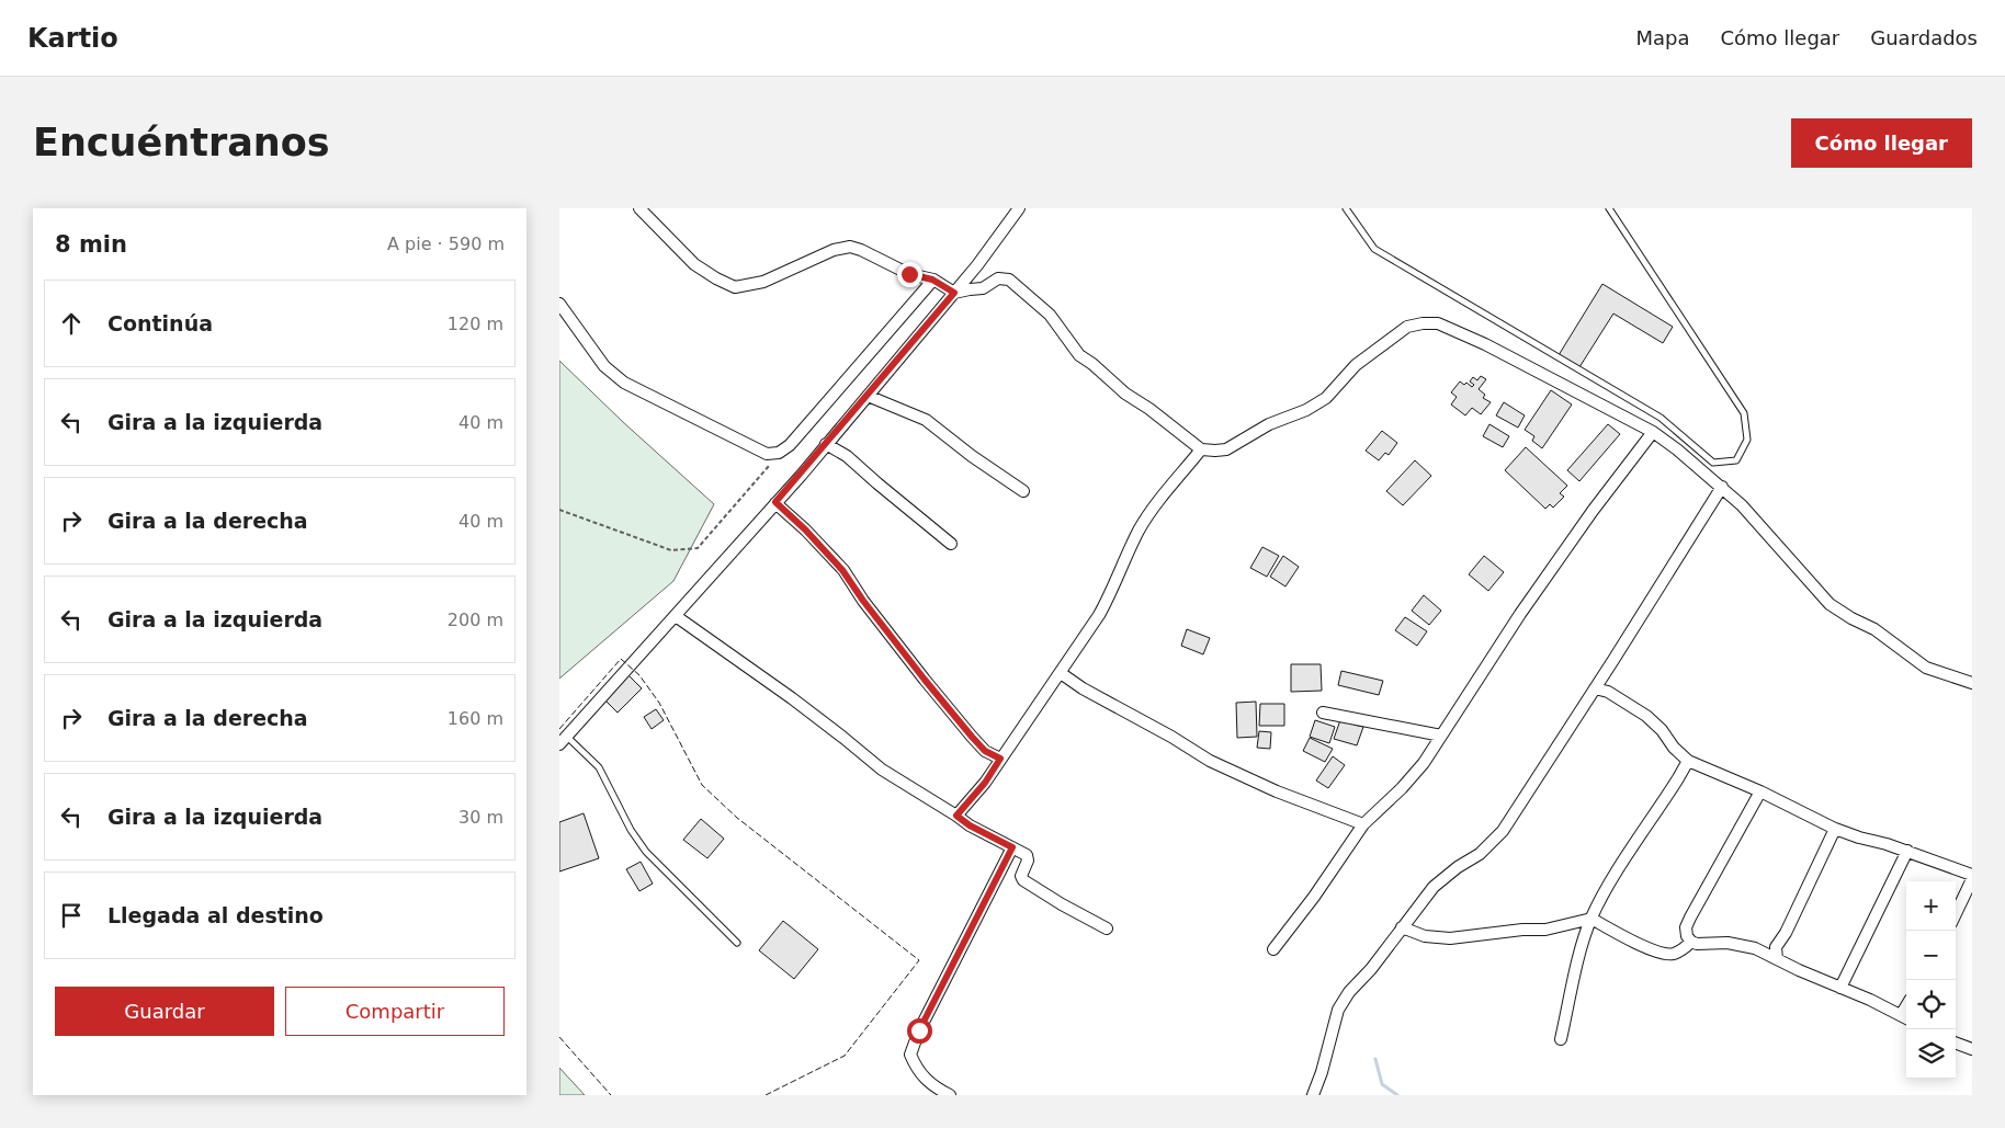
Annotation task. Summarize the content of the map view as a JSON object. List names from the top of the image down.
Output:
{
  "page": {
    "header": "Kartio",
    "nav": ["Mapa", "Cómo llegar", "Guardados"],
    "buttons": [
      "Cómo llegar",
      ["Guardar", "Compartir"]
    ],
    "title": "Encuéntranos",
    "heading": ["8 min", "A pie · 590 m"],
    "list": [
      ["Continúa", "120 m"],
      ["Gira a la izquierda", "40 m"],
      ["Gira a la derecha", "40 m"],
      ["Gira a la izquierda", "200 m"],
      ["Gira a la derecha", "160 m"],
      ["Gira a la izquierda", "30 m"],
      "Llegada al destino"
    ],
    "map_buttons": ["+", "−"]
  }
}
